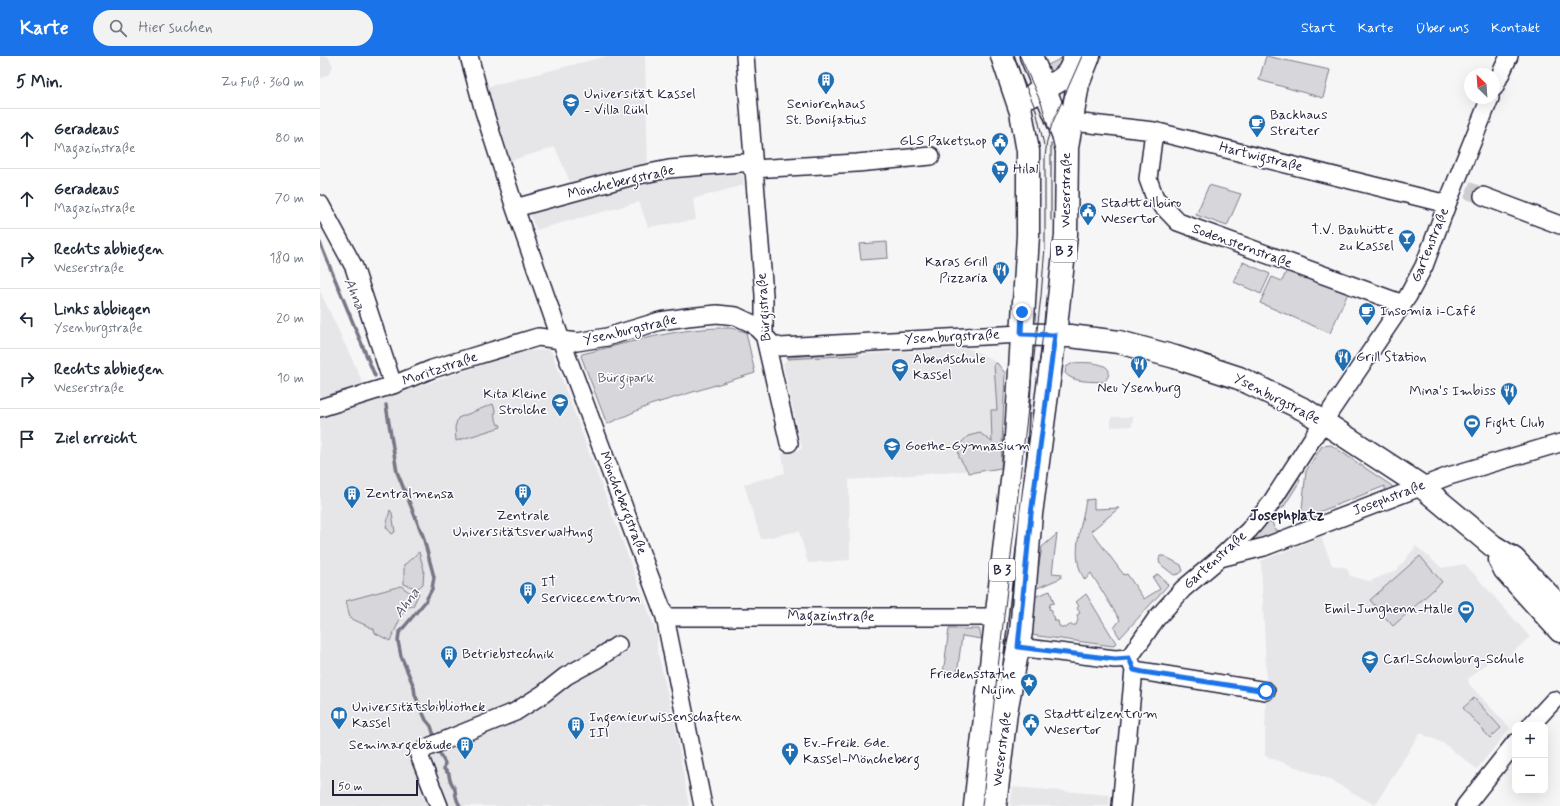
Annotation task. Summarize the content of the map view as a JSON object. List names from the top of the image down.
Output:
{
  "streets": {
    "main road": ["Weserstraße", "B 3", "Ysenburgstraße"],
    "street": [
      "Hartwigstraße",
      "Mönchebergstraße",
      "Gartenstraße",
      "Sodensternstraße",
      "Bürgistraße",
      "Moritzstraße",
      "Josephstraße",
      "Magazinstraße"
    ]
  },
  "crossings": [
    ["Hartwigstraße", "Weserstraße"],
    ["Hartwigstraße", "Gartenstraße"],
    ["Hartwigstraße", "Sodensternstraße"],
    ["Hartwigstraße", "B 3"],
    ["Mönchebergstraße", "Bürgistraße"],
    ["Mönchebergstraße", "Ysenburgstraße"],
    ["Mönchebergstraße", "Moritzstraße"],
    ["Mönchebergstraße", "Magazinstraße"],
    ["Weserstraße", "B 3"],
    ["Weserstraße", "Ysenburgstraße"],
    ["Weserstraße", "Magazinstraße"],
    ["Gartenstraße", "Sodensternstraße"],
    ["Gartenstraße", "Ysenburgstraße"],
    ["Gartenstraße", "Josephstraße"],
    ["Bürgistraße", "Ysenburgstraße"],
    ["Ysenburgstraße", "Moritzstraße"],
    ["Ysenburgstraße", "Josephstraße"]
  ],
  "districts": ["Josephplatz"],
  "water": ["Ahna"],
  "parks": ["Bürgipark"],
  "places": {
    "building": [
      "Seniorenhaus St. Bonifatius",
      "Zentrale Universitätsverwaltung",
      "Zentralmensa",
      "IT Servicecentrum",
      "Betriebstechnik",
      "Ingenieurwissenschaften III",
      "Seminargebäude"
    ],
    "school or university": [
      "Universität Kassel - Villa Rühl",
      "Abendschule Kassel",
      "Kita Kleine Strolche",
      "Goethe-Gymnasium",
      "Carl-Schomburg-Schule"
    ],
    "cafe": ["Backhaus Streiter", "Insomia i-Café"],
    "public building": ["GLS Paketshop", "Stadtteilbüro Wesertor", "Stadtteilzentrum Wesertor"],
    "supermarket": ["Hilal"],
    "bar": ["T.V. Bauhütte zu Kassel"],
    "restaurant": [
      "Karas Grill Pizzaria",
      "Grill Station",
      "Neu Ysenburg",
      "Mina's Imbiss"
    ],
    "sports": ["Fight Club", "Emil-Junghenn-Halle"],
    "place": ["Friedensstatue Nujin"],
    "library": ["Universitätsbibliothek Kassel"],
    "church": ["Ev.-Freik. Gde. Kassel-Möncheberg"]
  },
  "scale_bar": "50 m",
  "north": "top left",
  "page": {
    "header": "Karte",
    "search": "Hier suchen",
    "nav": [
      "Start",
      "Karte",
      "Über uns",
      "Kontakt"
    ],
    "heading": ["5 Min.", "Zu Fuß · 360 m"],
    "list": [
      ["Geradeaus", "Magazinstraße", "80 m"],
      ["Geradeaus", "Magazinstraße", "70 m"],
      ["Rechts abbiegen", "Weserstraße", "180 m"],
      ["Links abbiegen", "Ysenburgstraße", "20 m"],
      ["Rechts abbiegen", "Weserstraße", "10 m"],
      "Ziel erreicht"
    ],
    "map_buttons": ["+", "−"],
    "scale": "50 m"
  }
}
